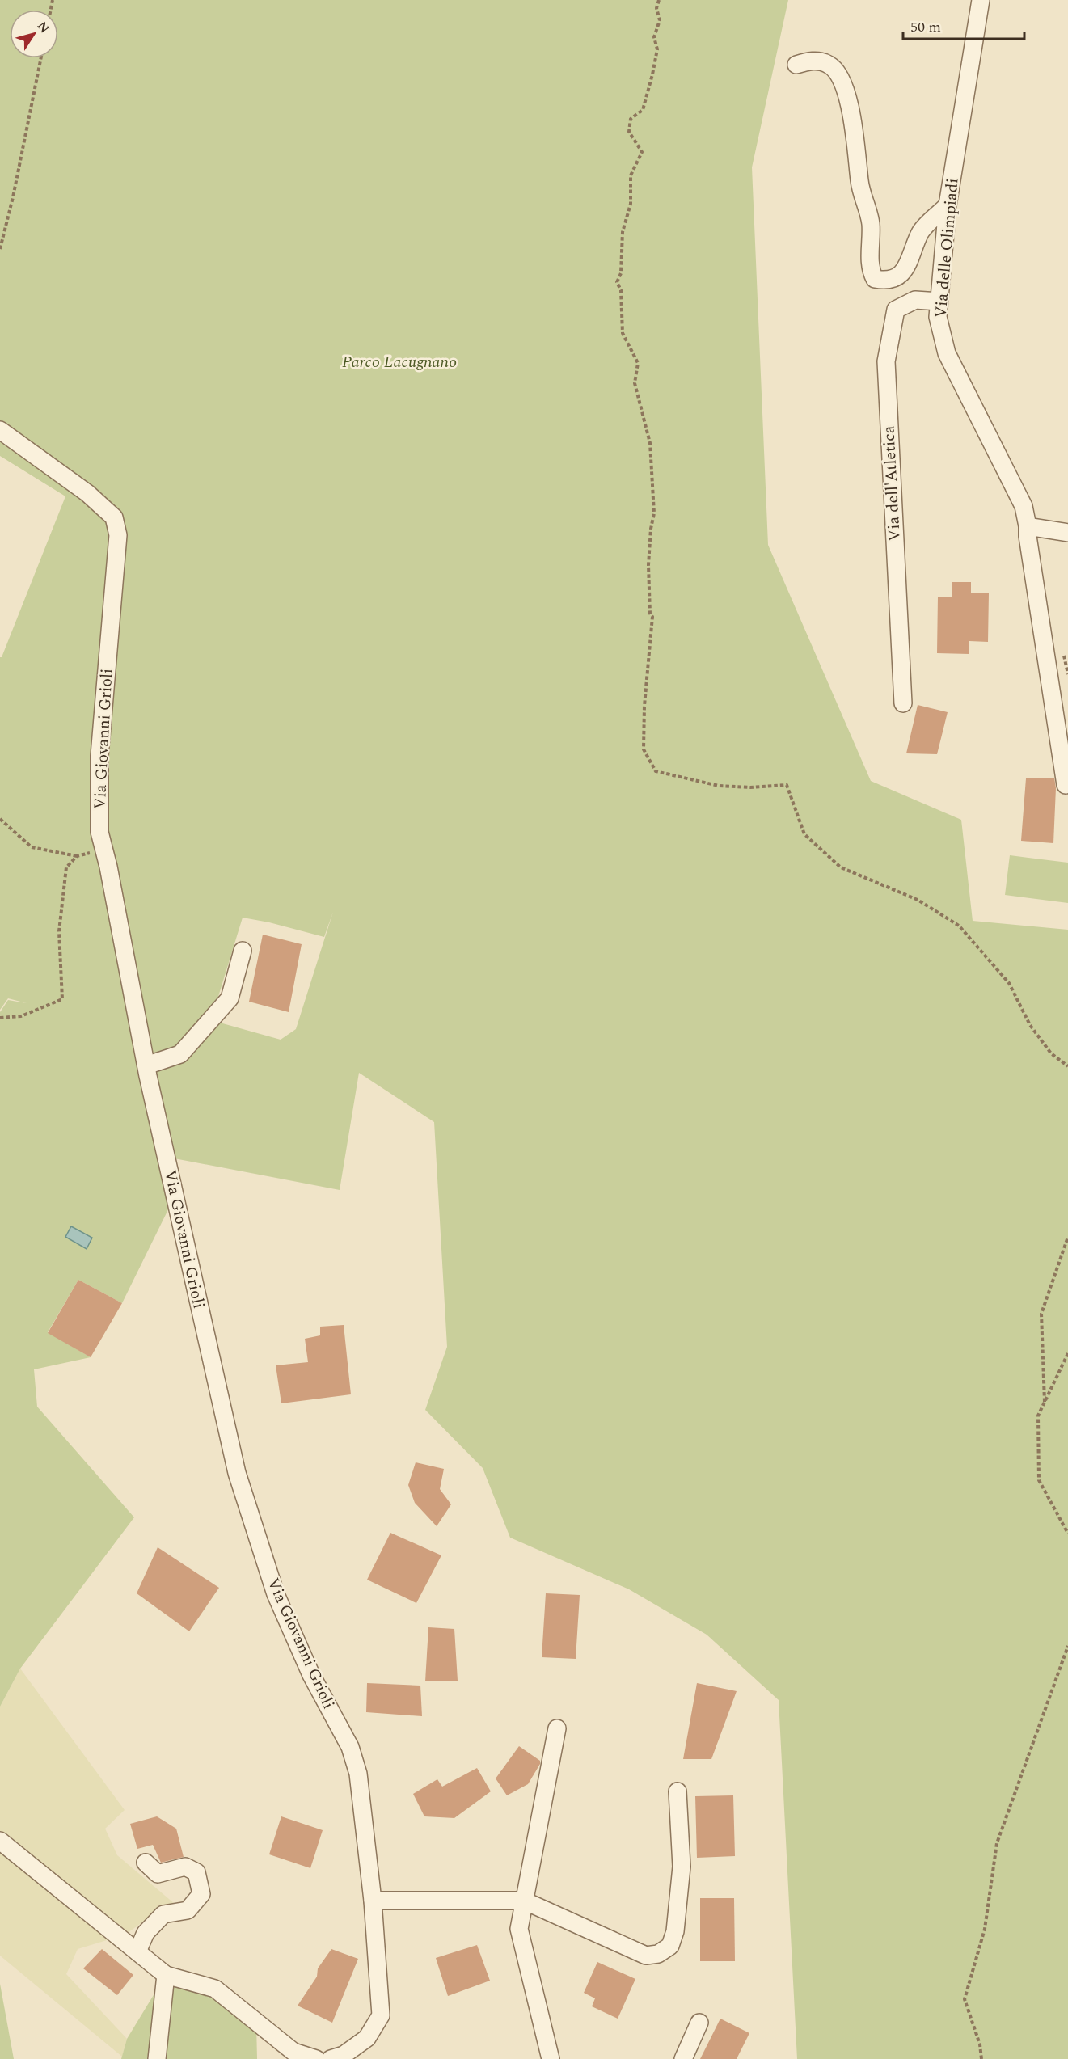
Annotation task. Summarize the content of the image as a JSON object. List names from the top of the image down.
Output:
{
  "streets": {
    "street": ["Via delle Olimpiadi", "Via dell'Atletica", "Via Giovanni Grioli"]
  },
  "crossings": [
    ["Via delle Olimpiadi", "Via dell'Atletica"]
  ],
  "parks": ["Parco Lacugnano"],
  "scale_bar": "50 m",
  "north": "top right"
}
